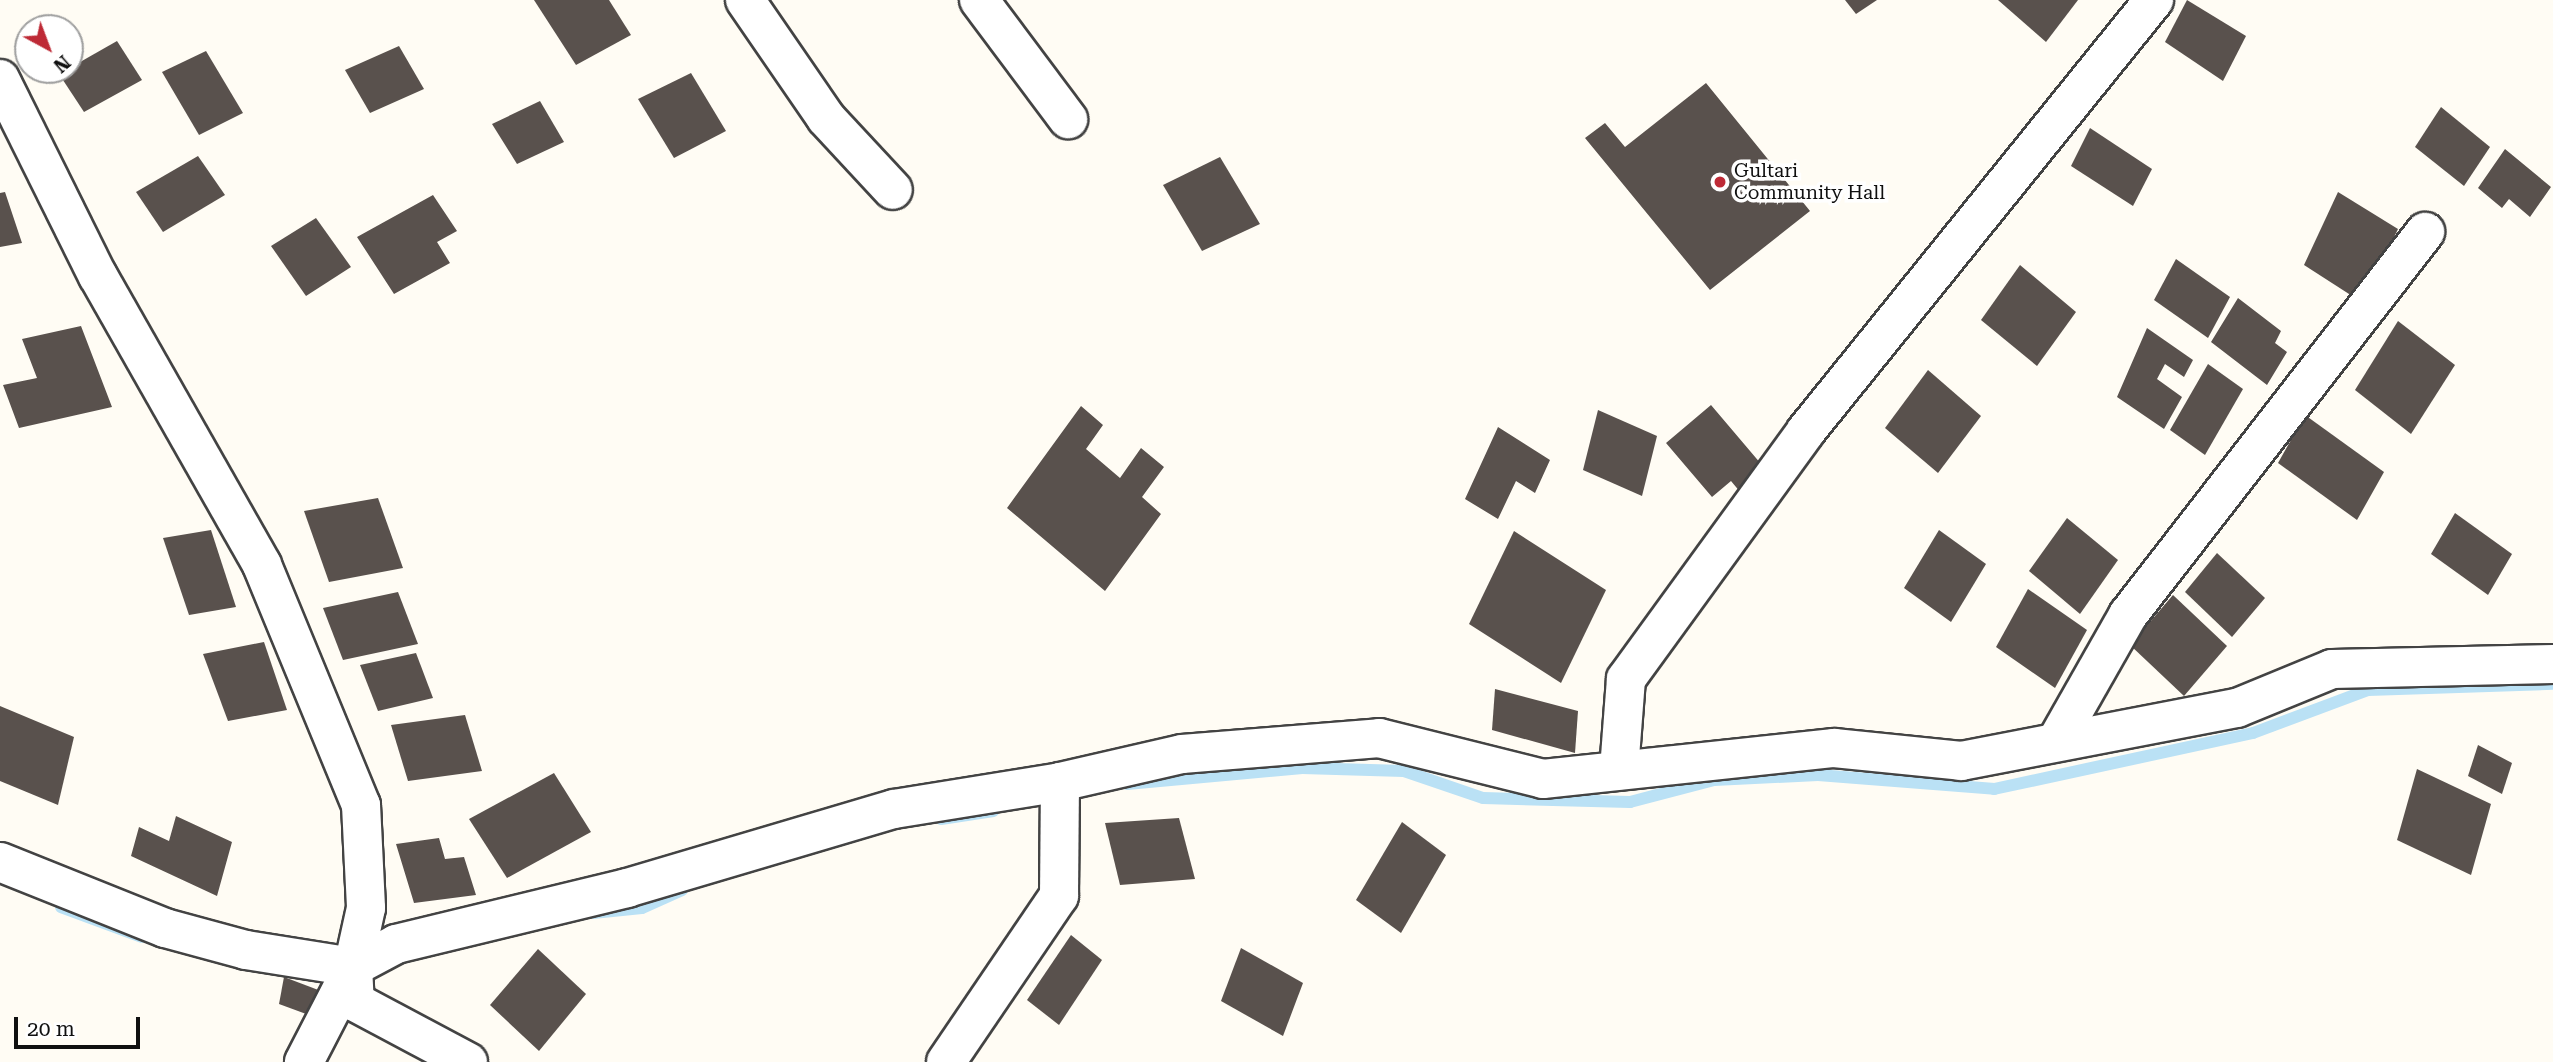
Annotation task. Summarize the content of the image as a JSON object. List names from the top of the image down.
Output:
{
  "places": ["Gultari Community Hall"],
  "scale_bar": "20 m",
  "north": "bottom right"
}
